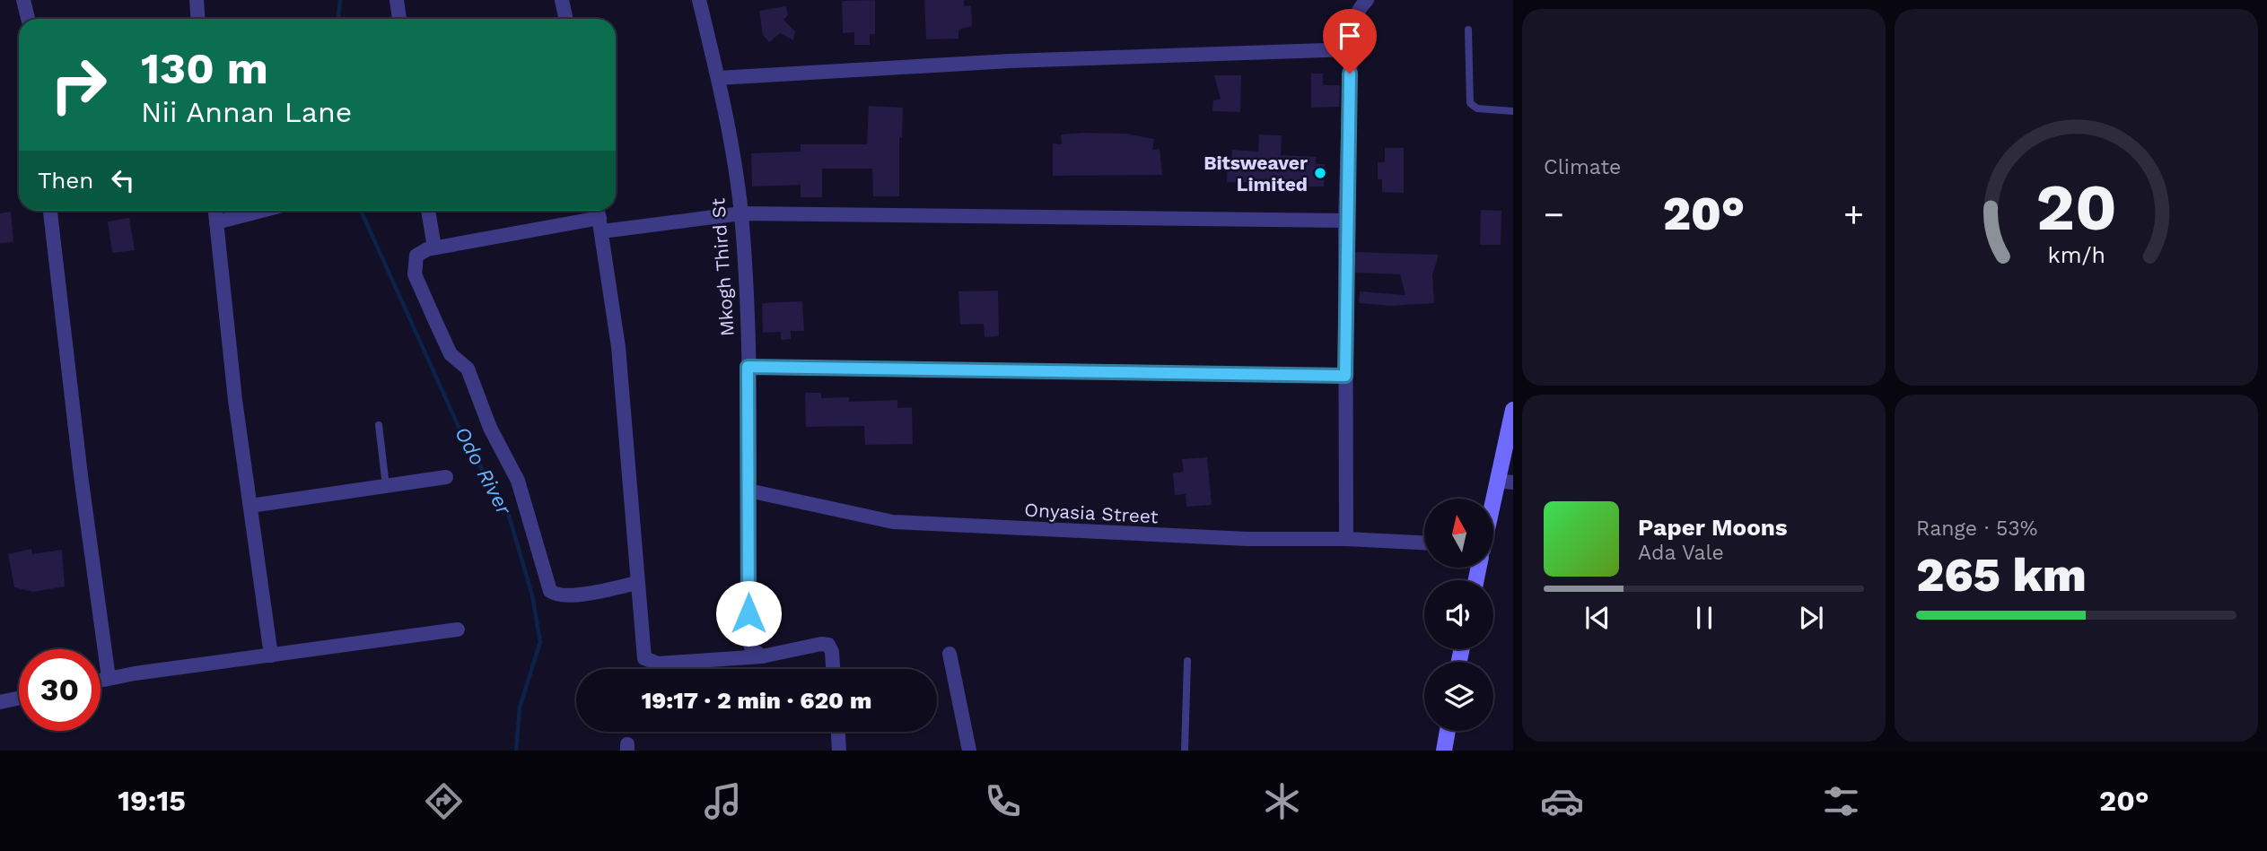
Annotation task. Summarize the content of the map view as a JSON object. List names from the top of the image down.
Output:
{
  "streets": {
    "street": ["Mkogh Third St", "Onyasia Street"]
  },
  "crossings": [
    ["Mkogh Third St", "Onyasia Street"]
  ],
  "water": ["Odo River"],
  "places": ["Bitsweaver Limited"],
  "north": "top",
  "page": {
    "tile": [
      "Climate",
      ["Range · 53%", "265 km"]
    ],
    "turn": ["130 m", "Nii Annan Lane"],
    "then": "Then",
    "heat": ["−", "20°", "+"],
    "song": ["Paper Moons", "Ada Vale"],
    "limit": "30",
    "trip": "19:17 · 2 min · 620 m",
    "tabs": ["19:15", "20°"],
    "gauge": ["20", "km/h"]
  }
}
